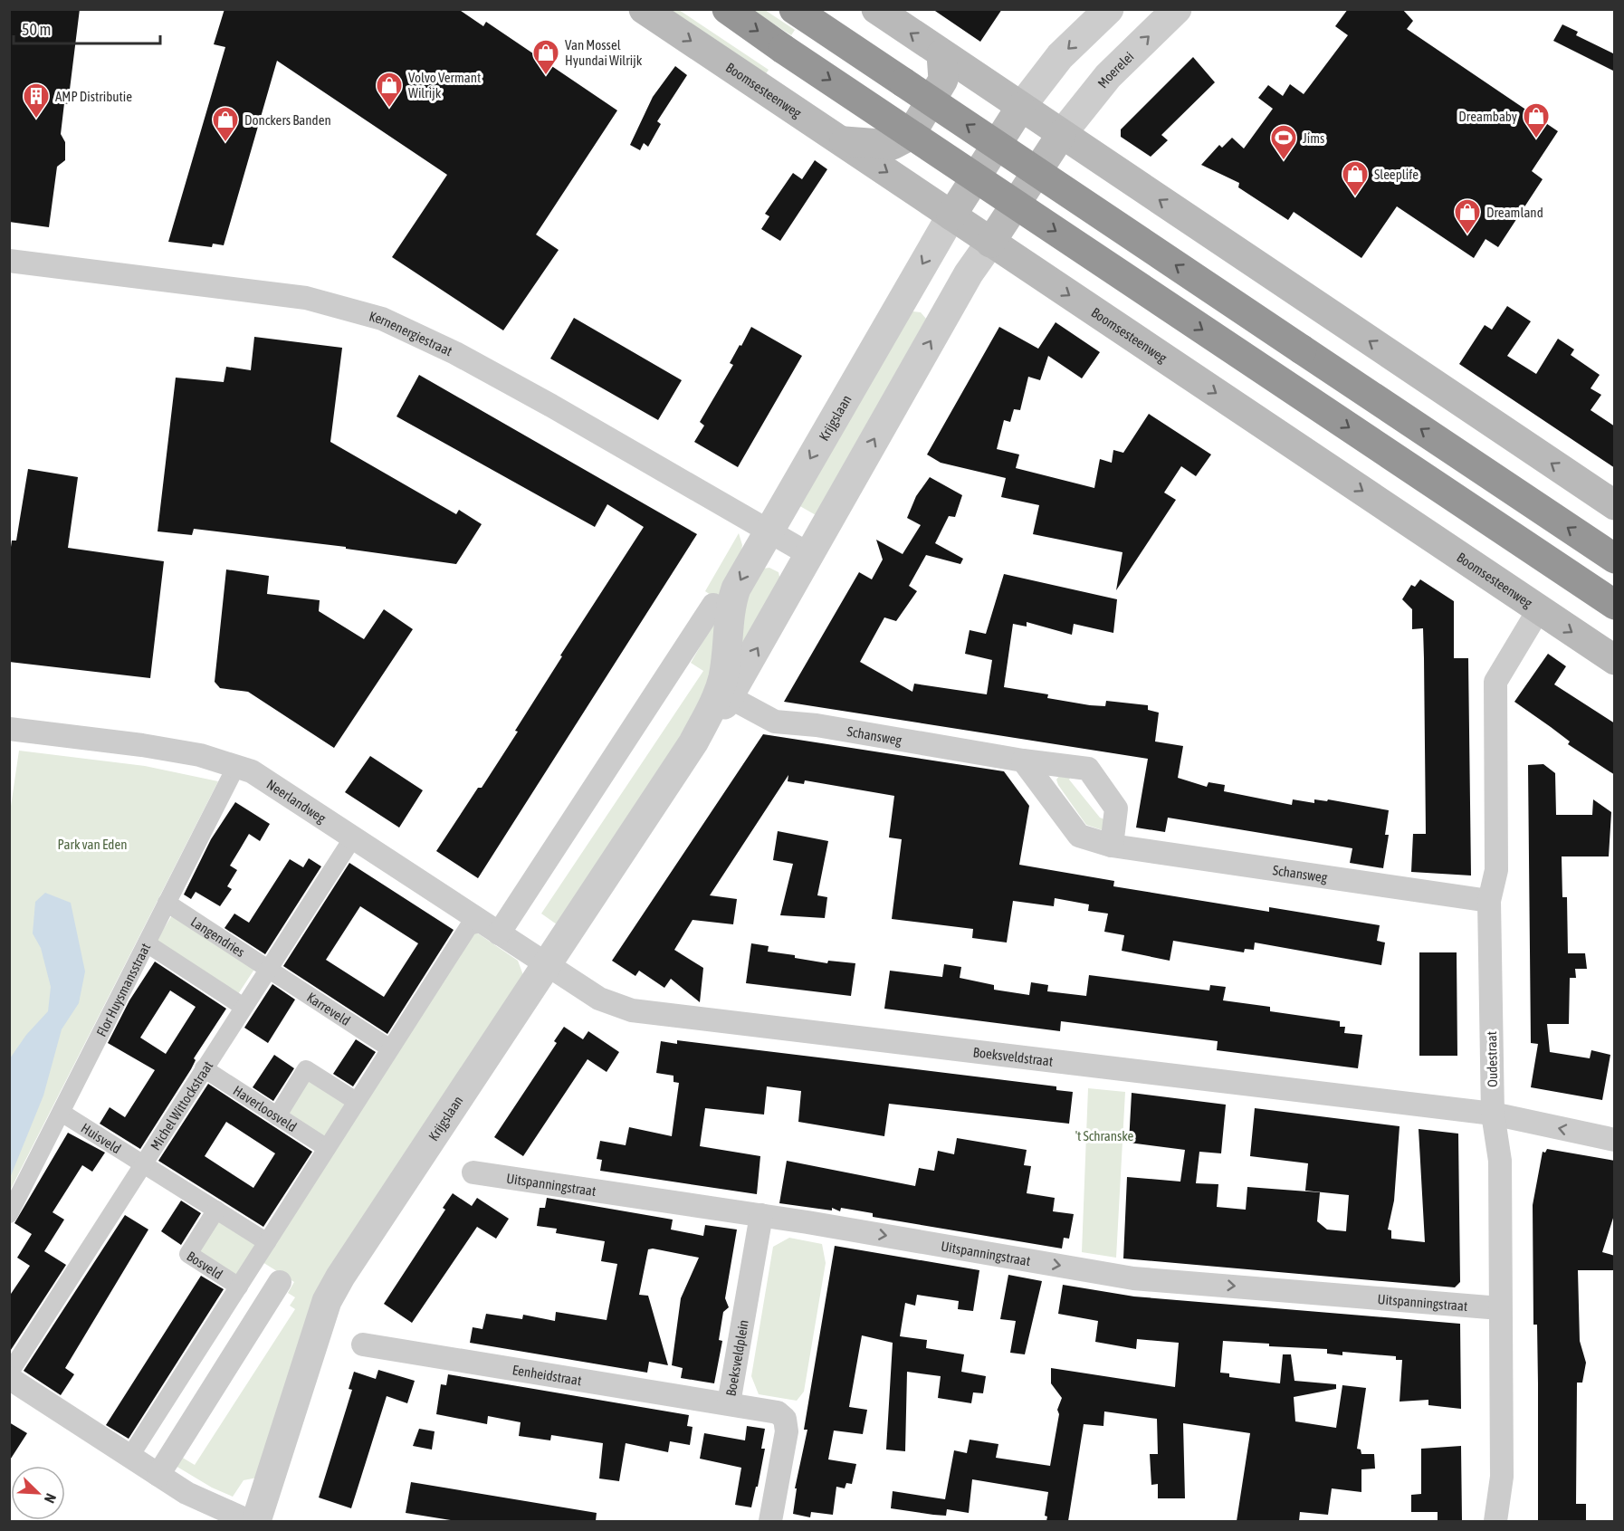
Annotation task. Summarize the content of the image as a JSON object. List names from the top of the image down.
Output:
{
  "streets": {
    "main road": ["Boomsesteenweg", "Krijgslaan"],
    "street": [
      "Moerelei",
      "Kernenergiestraat",
      "Schansweg",
      "Neerlandweg",
      "Langendries",
      "Flor Huysmansstraat",
      "Karreveld",
      "Boeksveldstraat",
      "Oudestraat",
      "Michel Wittockstraat",
      "Haverloosveld",
      "Huisveld",
      "Uitspanningstraat",
      "Bosveld",
      "Boeksveldplein",
      "Eenheidstraat"
    ]
  },
  "crossings": [
    ["Moerelei", "Krijgslaan"],
    ["Boomsesteenweg", "Krijgslaan"],
    ["Boomsesteenweg", "Oudestraat"],
    ["Kernenergiestraat", "Krijgslaan"],
    ["Krijgslaan", "Schansweg"],
    ["Krijgslaan", "Neerlandweg"],
    ["Krijgslaan", "Boeksveldstraat"],
    ["Schansweg", "Oudestraat"],
    ["Neerlandweg", "Flor Huysmansstraat"],
    ["Neerlandweg", "Boeksveldstraat"],
    ["Neerlandweg", "Michel Wittockstraat"],
    ["Langendries", "Flor Huysmansstraat"],
    ["Langendries", "Karreveld"],
    ["Langendries", "Michel Wittockstraat"],
    ["Flor Huysmansstraat", "Huisveld"],
    ["Karreveld", "Michel Wittockstraat"],
    ["Boeksveldstraat", "Oudestraat"],
    ["Oudestraat", "Uitspanningstraat"],
    ["Michel Wittockstraat", "Haverloosveld"],
    ["Michel Wittockstraat", "Huisveld"],
    ["Uitspanningstraat", "Boeksveldplein"],
    ["Boeksveldplein", "Eenheidstraat"]
  ],
  "one_way": ["Uitspanningstraat"],
  "parks": ["Park van Eden", "'t Schranske"],
  "places": {
    "shop": [
      "Van Mossel Hyundai Wilrijk",
      "Volvo Vermant Wilrijk",
      "Dreambaby",
      "Donckers Banden",
      "Sleeplife",
      "Dreamland"
    ],
    "building": ["AMP Distributie"],
    "sports": ["Jims"]
  },
  "scale_bar": "50 m",
  "north": "bottom right"
}
